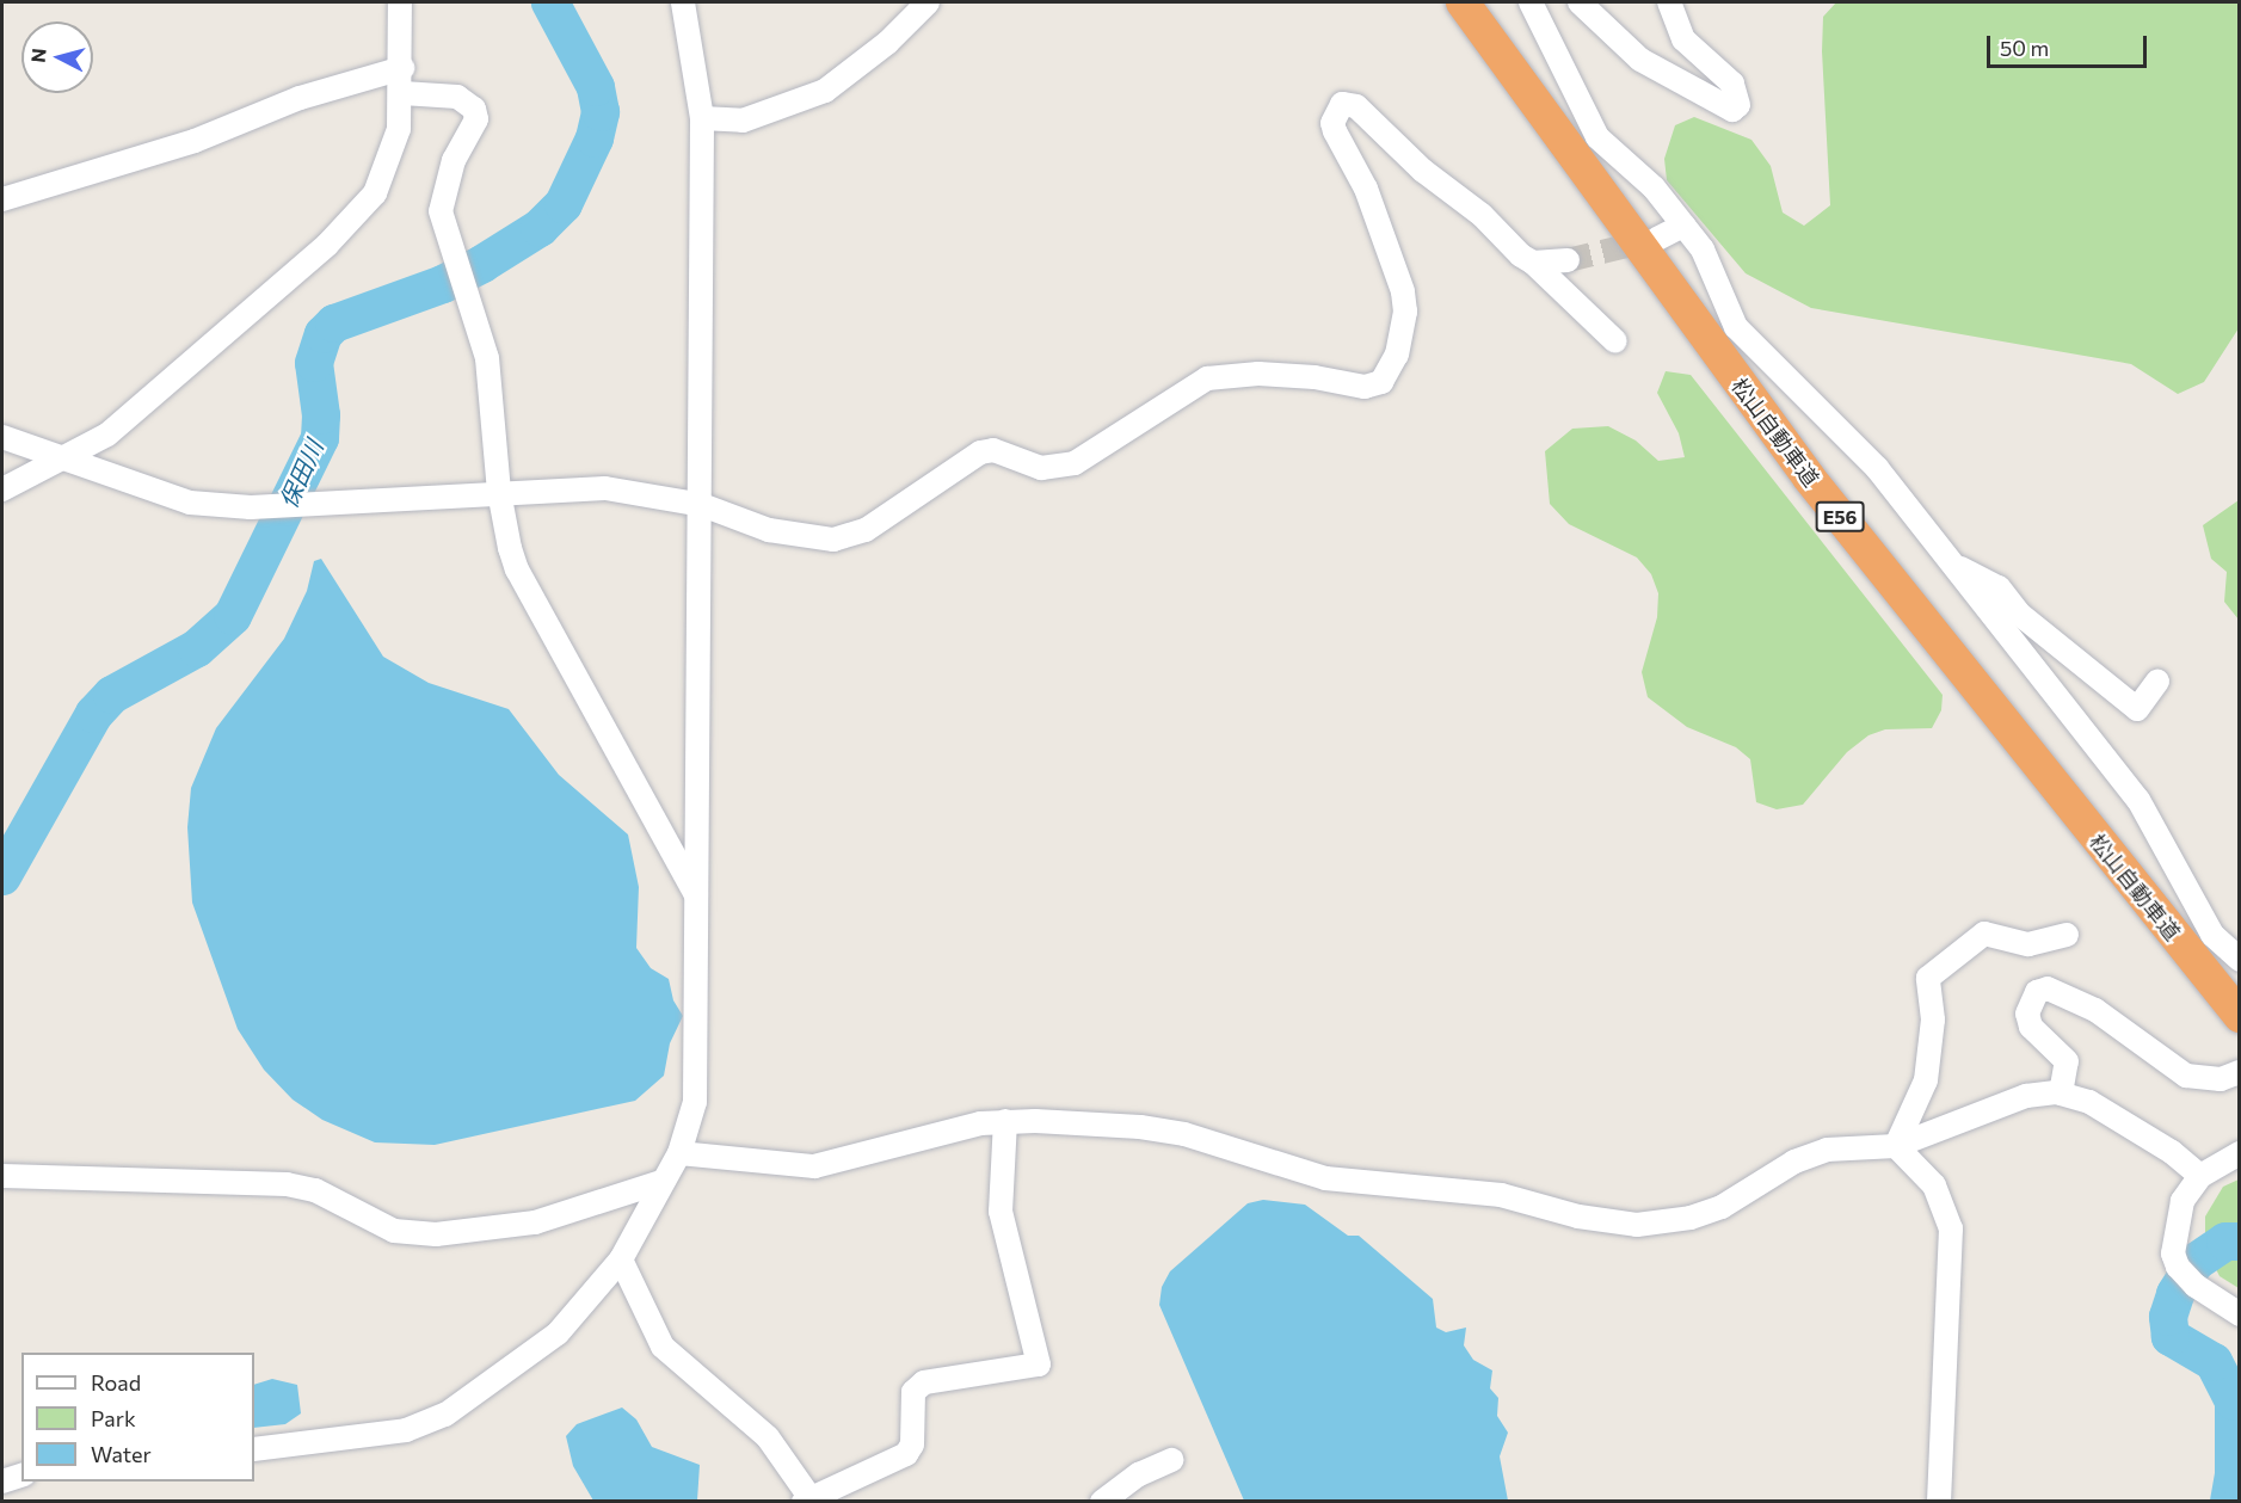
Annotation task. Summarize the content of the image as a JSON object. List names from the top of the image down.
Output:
{
  "streets": {
    "highway": ["松山自動車道", "E56"]
  },
  "water": ["保田川"],
  "legend": ["Road", "Park", "Water"],
  "scale_bar": "50 m",
  "north": "left"
}
